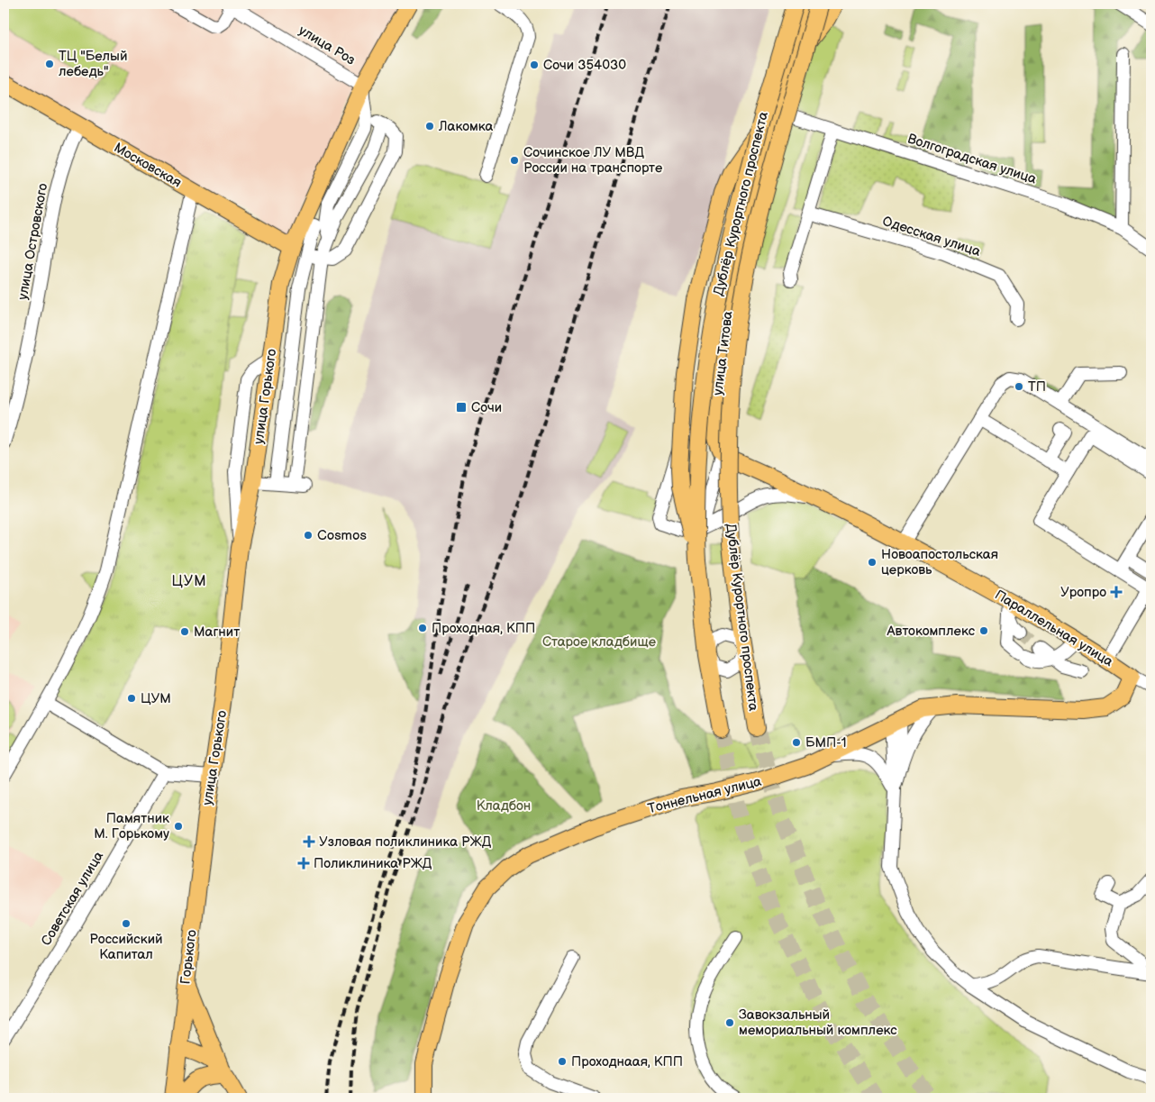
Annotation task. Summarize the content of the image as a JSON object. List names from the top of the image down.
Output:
{
  "streets": {
    "main road": [
      "Московская",
      "Дублёр Курортного проспекта",
      "улица Титова",
      "улица Горького",
      "Параллельная улица",
      "Тоннельная улица",
      "Горького"
    ],
    "street": [
      "улица Роз",
      "Волгоградская улица",
      "Одесская улица",
      "улица Островского",
      "Советская улица"
    ]
  },
  "crossings": [
    ["улица Роз", "улица Горького"],
    ["Волгоградская улица", "улица Титова"],
    ["Московская", "улица Островского"],
    ["Московская", "улица Горького"],
    ["улица Титова", "Параллельная улица"],
    ["улица Горького", "Горького"],
    ["Параллельная улица", "Тоннельная улица"]
  ],
  "districts": ["ЦУМ"],
  "parks": ["Старое кладбище", "Кладбон"],
  "places": {
    "other": [
      "ТЦ \"Белый лебедь\"",
      "Сочи 354030",
      "Лакомка",
      "Сочинское ЛУ МВД России на транспорте",
      "ТП",
      "Cosmos",
      "Новоапостольская церковь",
      "Проходная, КПП",
      "Автокомплекс",
      "Магнит",
      "ЦУМ",
      "БМП-1",
      "Памятник М. Горькому",
      "Российский Капитал",
      "Завокзальный мемориальный комплекс",
      "Проходнаая, КПП"
    ],
    "transit": ["Сочи"],
    "health": ["Уропро", "Узловая поликлиника РЖД", "Поликлиника РЖД"]
  }
}
